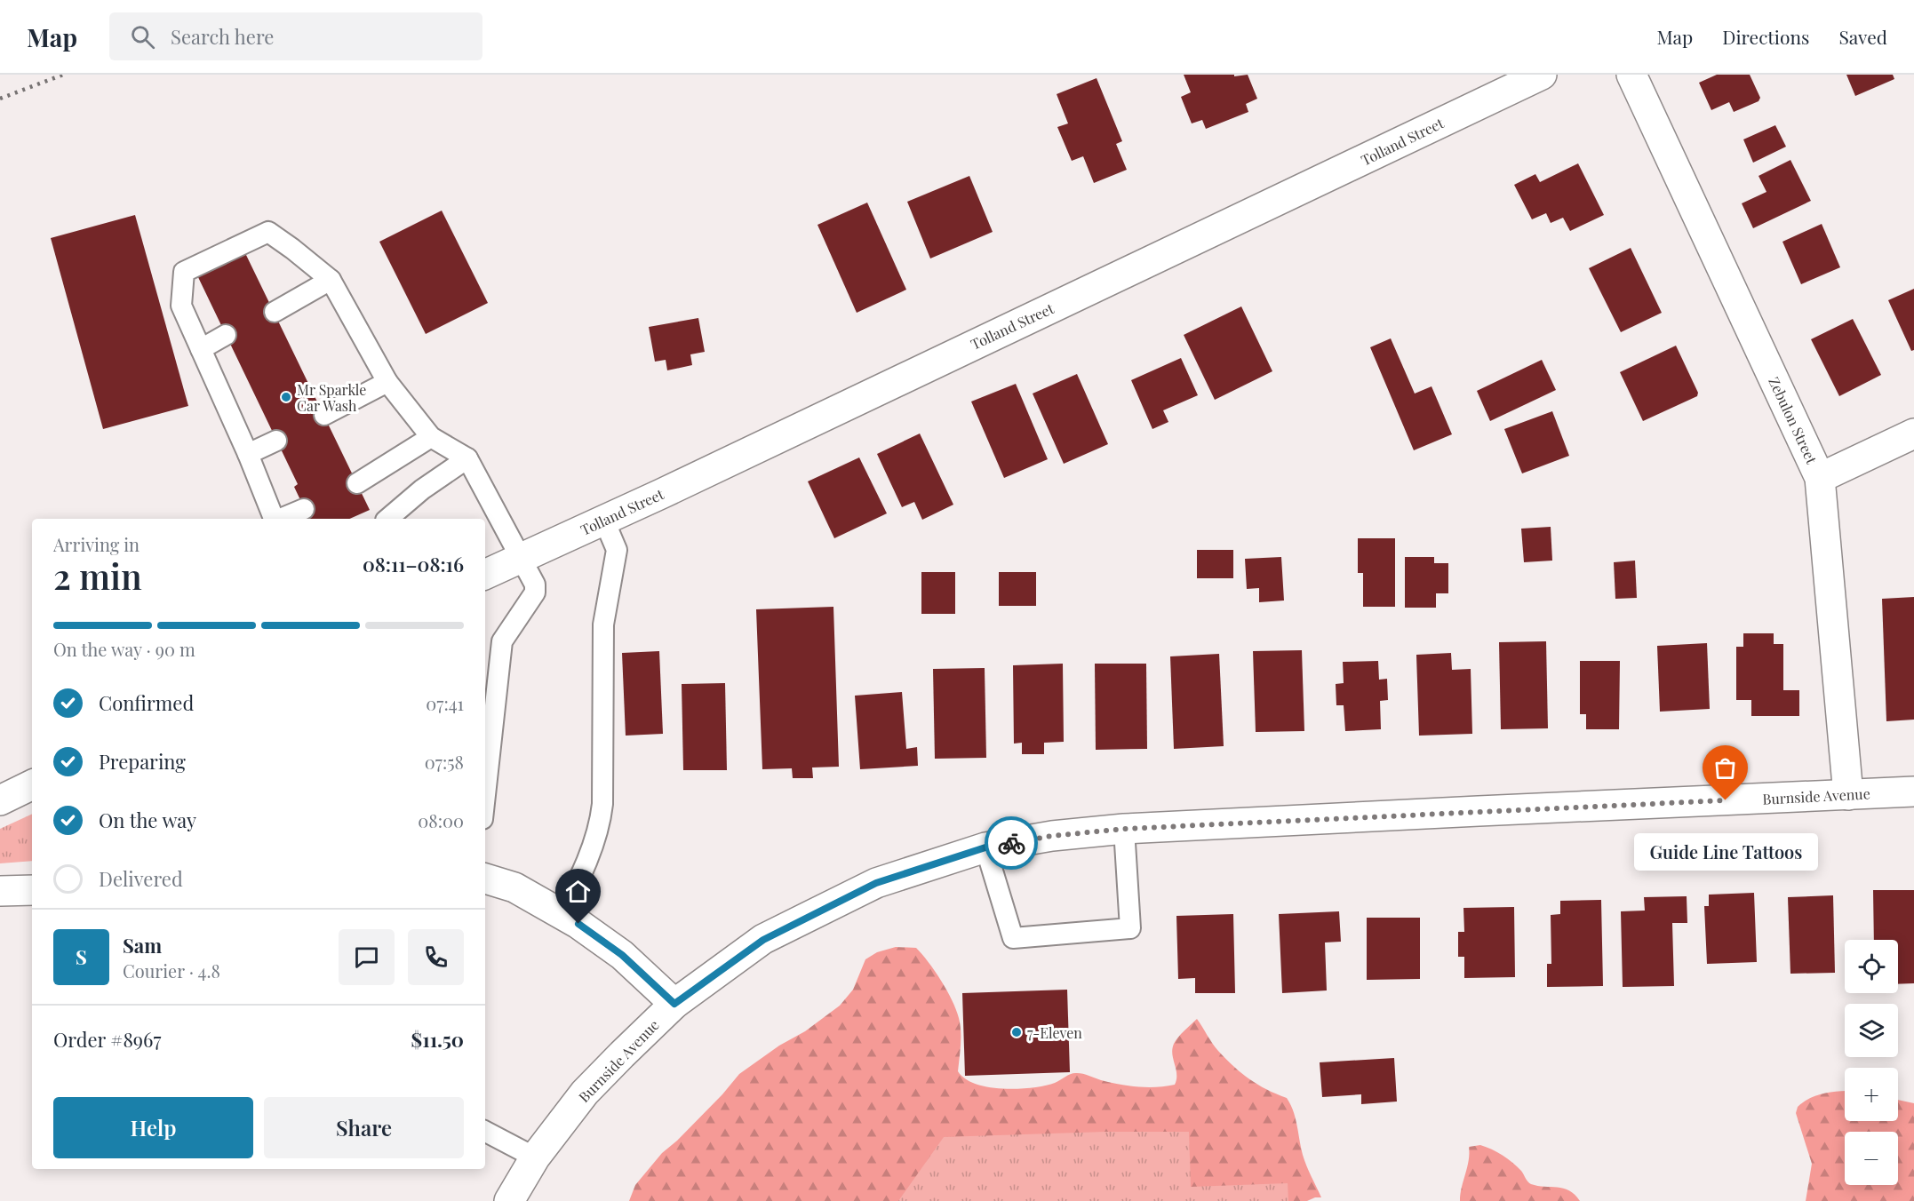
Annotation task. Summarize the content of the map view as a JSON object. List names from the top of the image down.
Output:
{
  "streets": {
    "main road": ["Tolland Street", "Zebulon Street", "Burnside Avenue"]
  },
  "crossings": [
    ["Zebulon Street", "Burnside Avenue"]
  ],
  "places": ["Mr Sparkle Car Wash", "Guide Line Tattoos", "7-Eleven"],
  "page": {
    "header": "Map",
    "search": "Search here",
    "nav": ["Map", "Directions", "Saved"],
    "heading": ["2 min", "Arriving in", "08:11–08:16"],
    "panel": [
      "Sam",
      "Courier · 4.8",
      "Order #8967",
      "$11.50"
    ],
    "bar": "On the way · 90 m",
    "list": [
      ["Confirmed", "07:41"],
      ["Preparing", "07:58"],
      ["On the way", "08:00"],
      "Delivered"
    ],
    "bubble": "Guide Line Tattoos",
    "round": "S",
    "map_buttons": ["+", "−"],
    "buttons": ["Help", "Share"]
  }
}
